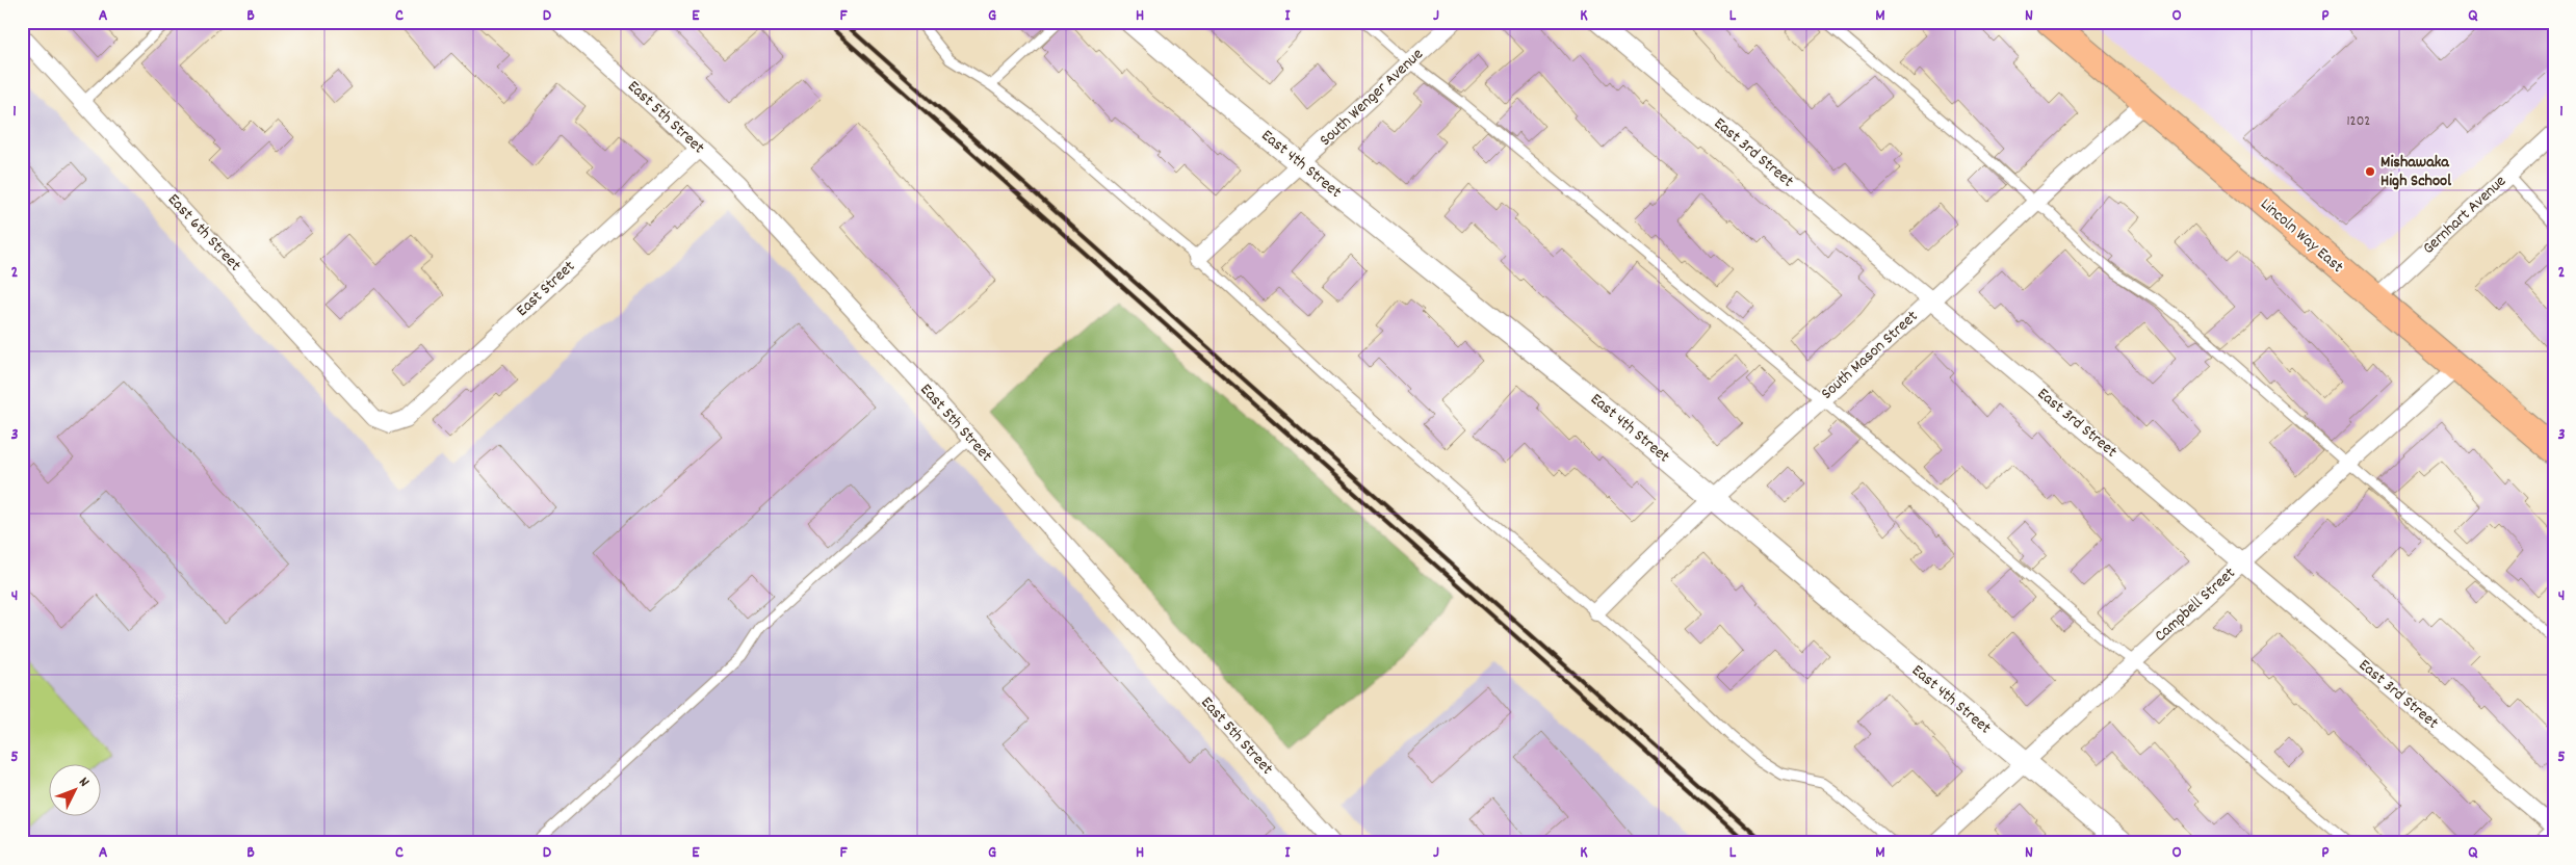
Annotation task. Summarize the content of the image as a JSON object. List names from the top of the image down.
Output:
{
  "streets": {
    "main road": ["Lincoln Way East"],
    "street": [
      "South Wenger Avenue",
      "East 5th Street",
      "East 3rd Street",
      "East 4th Street",
      "Gernhart Avenue",
      "East 6th Street",
      "East Street",
      "South Mason Street",
      "Campbell Street"
    ]
  },
  "crossings": [
    ["South Wenger Avenue", "East 4th Street"],
    ["East 5th Street", "East Street"],
    ["East 3rd Street", "South Mason Street"],
    ["East 3rd Street", "Campbell Street"],
    ["East 4th Street", "South Mason Street"],
    ["East 4th Street", "Campbell Street"],
    ["Gernhart Avenue", "Lincoln Way East"],
    ["East 6th Street", "East Street"],
    ["Lincoln Way East", "South Mason Street"],
    ["Lincoln Way East", "Campbell Street"]
  ],
  "places": ["Mishawaka High School"],
  "house_numbers": ["1202"],
  "north": "top right",
  "grid": {
    "columns": [
      "A",
      "B",
      "C",
      "D",
      "E",
      "F",
      "G",
      "H",
      "I",
      "J",
      "K",
      "L",
      "M",
      "N",
      "O",
      "P",
      "Q"
    ],
    "rows": [
      "1",
      "2",
      "3",
      "4",
      "5"
    ]
  }
}
